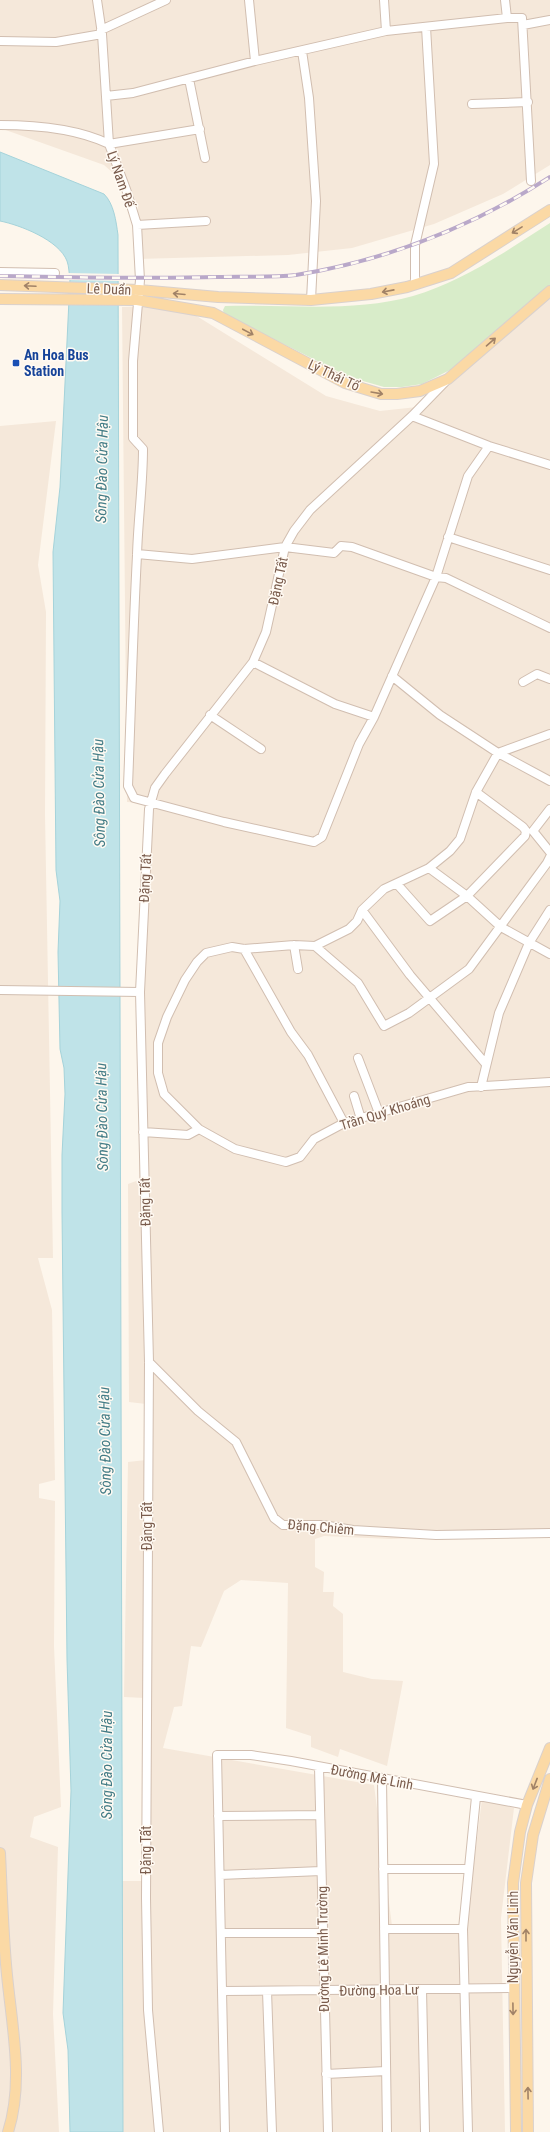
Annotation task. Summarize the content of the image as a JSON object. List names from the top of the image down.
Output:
{
  "streets": {
    "main road": ["Lê Duẩn", "Lý Thái Tổ", "Nguyễn Văn Linh"],
    "street": [
      "Lý Nam Đế",
      "Đặng Tất",
      "Trần Quý Khoáng",
      "Đặng Chiêm",
      "Đường Mê Linh",
      "Đường Lê Minh Trường",
      "Đường Hoa Lư"
    ]
  },
  "crossings": [
    ["Lý Nam Đế", "Lê Duẩn"],
    ["Lý Nam Đế", "Đặng Tất"],
    ["Lê Duẩn", "Lý Thái Tổ"],
    ["Lý Thái Tổ", "Đặng Tất"],
    ["Đặng Tất", "Đặng Chiêm"],
    ["Đường Mê Linh", "Nguyễn Văn Linh"],
    ["Đường Mê Linh", "Đường Lê Minh Trường"],
    ["Nguyễn Văn Linh", "Đường Hoa Lư"],
    ["Đường Lê Minh Trường", "Đường Hoa Lư"]
  ],
  "water": ["Sông Đào Cửa Hậu"],
  "places": {
    "transit": ["An Hoa Bus Station"]
  }
}
